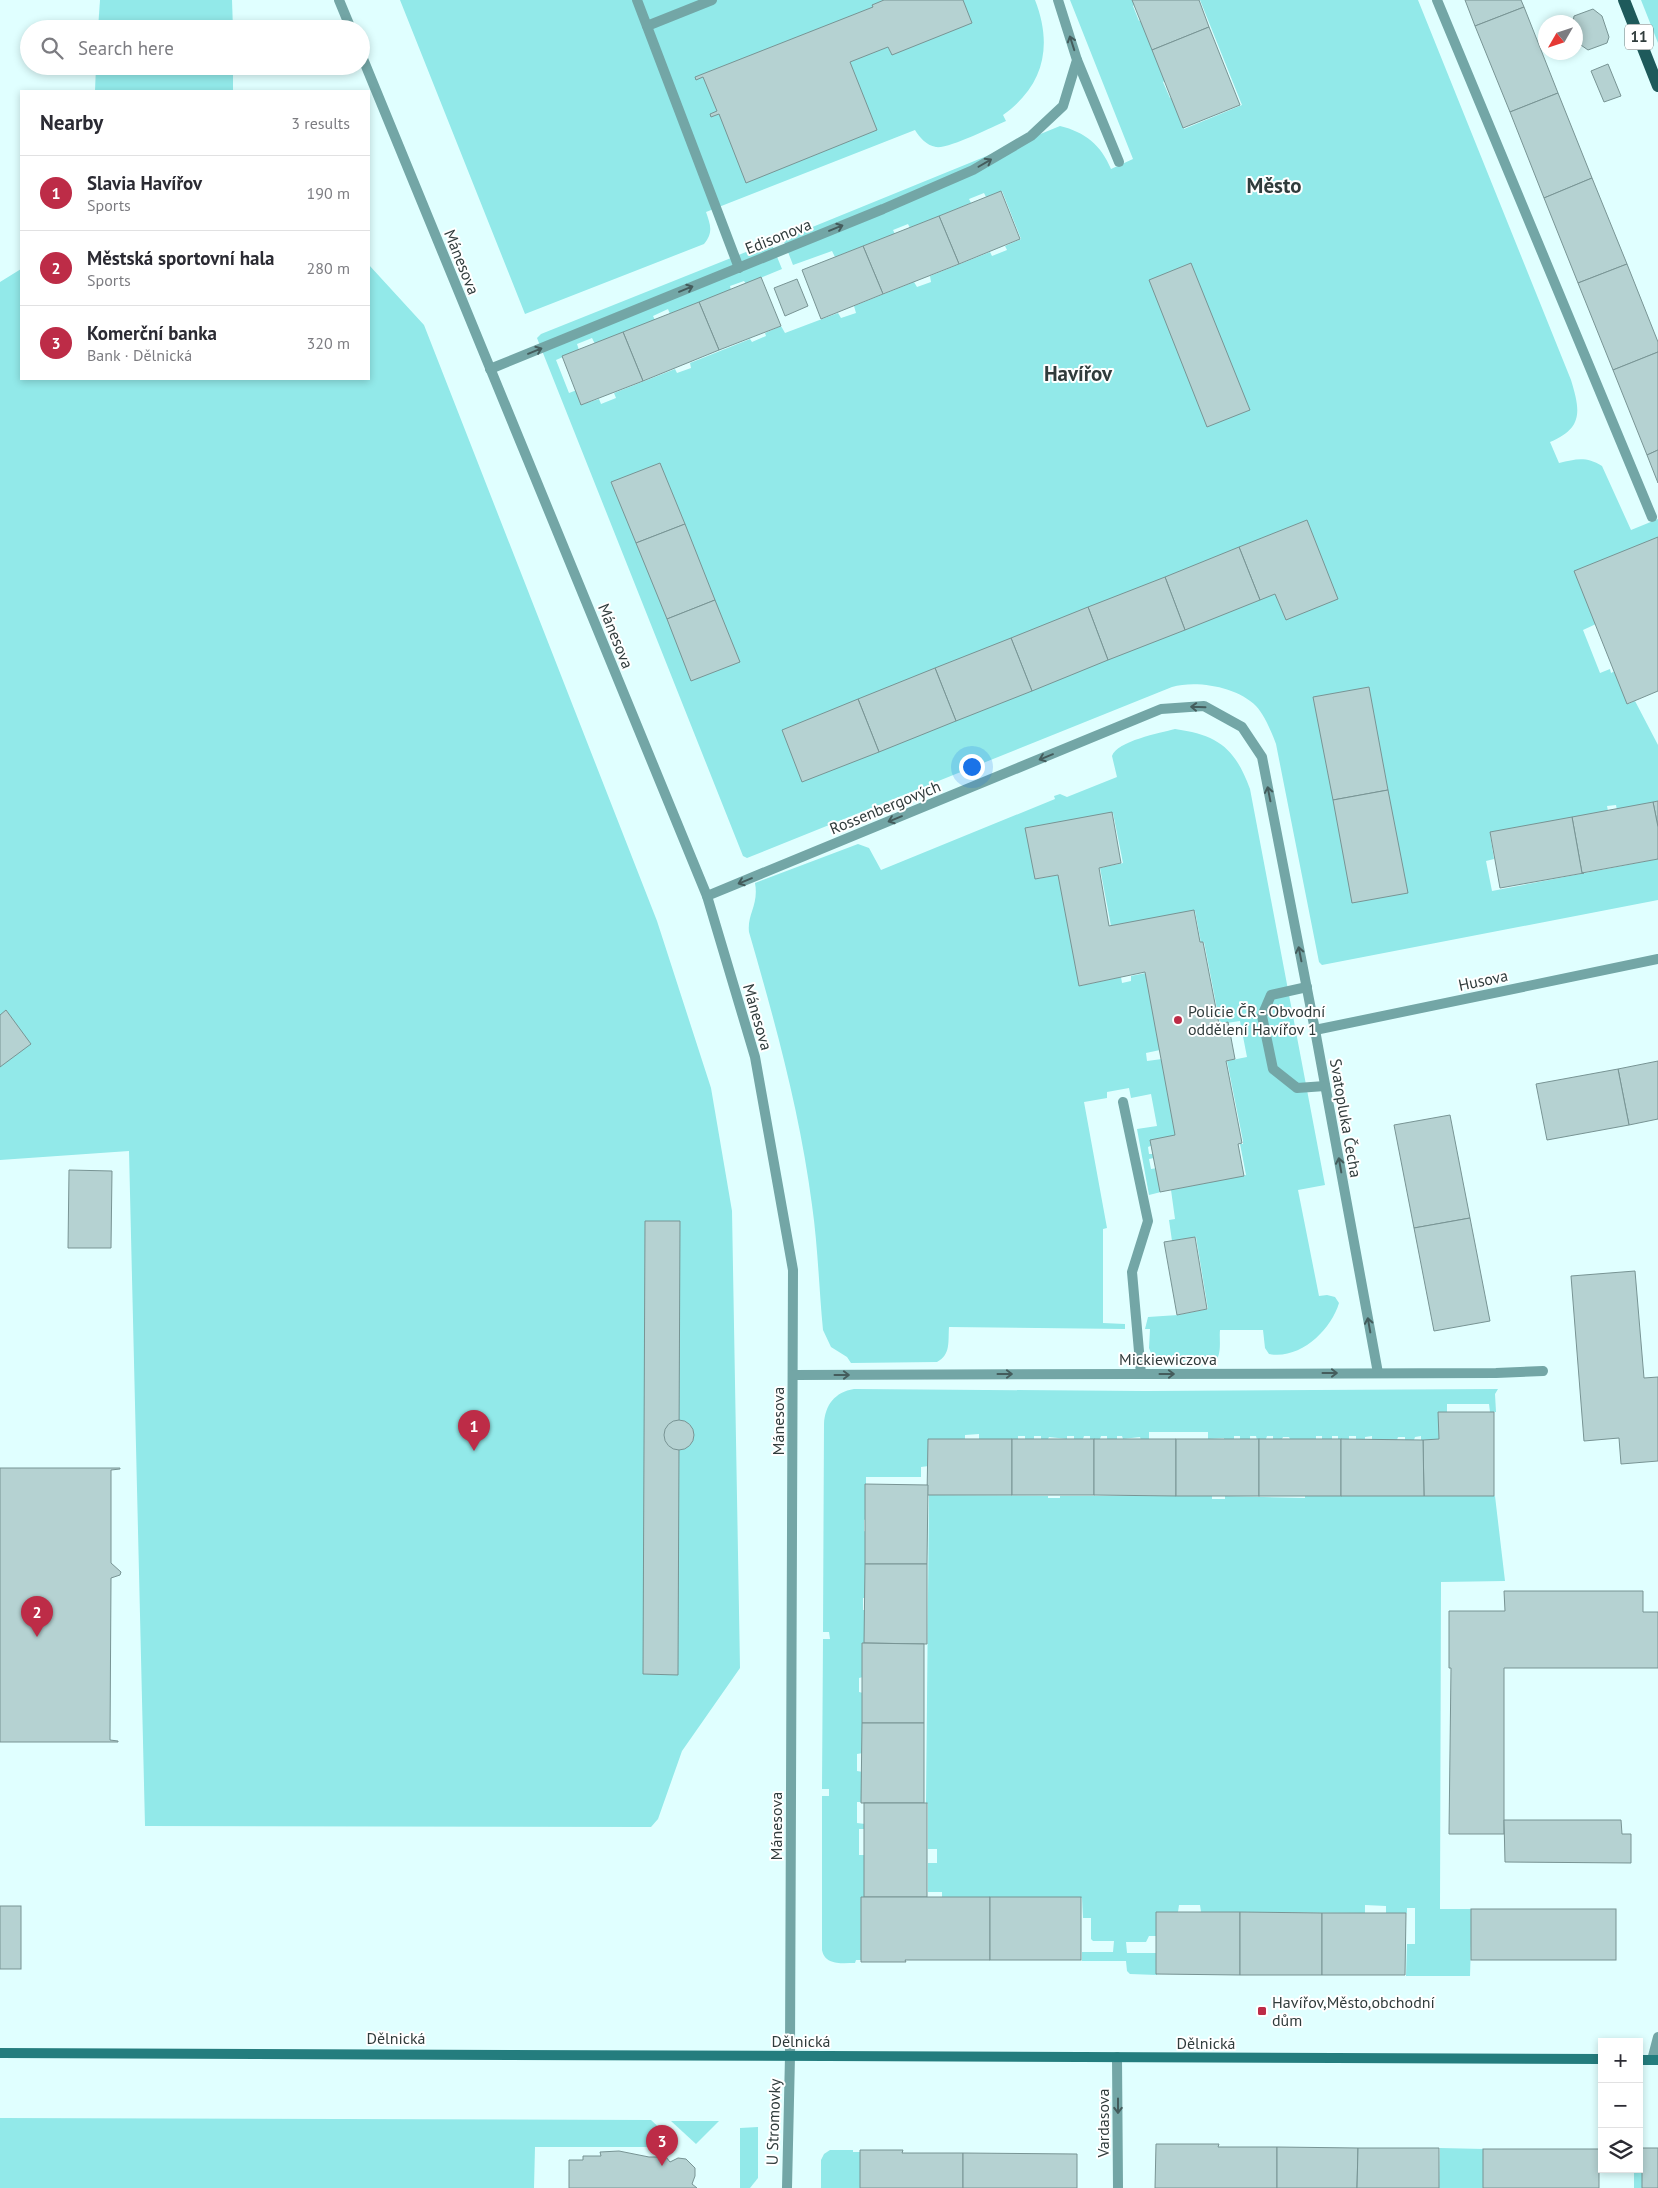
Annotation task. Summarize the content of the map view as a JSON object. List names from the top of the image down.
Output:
{
  "streets": {
    "main road": ["11"],
    "street": [
      "Edisonova",
      "Mánesova",
      "Rossenbergových",
      "Husova",
      "Svatopluka Čecha",
      "Mickiewiczova",
      "Dělnická",
      "U Stromovky",
      "Vardasova"
    ]
  },
  "crossings": [
    ["Edisonova", "Mánesova"],
    ["Mánesova", "Rossenbergových"],
    ["Mánesova", "Mickiewiczova"],
    ["Mánesova", "Dělnická"],
    ["Mánesova", "U Stromovky"],
    ["Rossenbergových", "Svatopluka Čecha"],
    ["Husova", "Svatopluka Čecha"],
    ["Svatopluka Čecha", "Mickiewiczova"],
    ["Dělnická", "U Stromovky"],
    ["Dělnická", "Vardasova"]
  ],
  "one_way": [
    "Edisonova",
    "Rossenbergových",
    "Svatopluka Čecha",
    "Mickiewiczova",
    "Vardasova"
  ],
  "districts": ["Město", "Havířov"],
  "places": {
    "other": ["Policie ČR - Obvodní oddělení Havířov 1"],
    "transit": ["Havířov,Město,obchodní dům"]
  },
  "north": "bottom left",
  "page": {
    "search": "Search here",
    "heading": ["Nearby", "3 results"],
    "list": [
      {
        "mark": "1",
        "name": "Slavia Havířov",
        "note": "Sports",
        "value": "190 m"
      },
      {
        "mark": "2",
        "name": "Městská sportovní hala",
        "note": "Sports",
        "value": "280 m"
      },
      {
        "mark": "3",
        "name": "Komerční banka",
        "note": "Bank · Dělnická",
        "value": "320 m"
      }
    ],
    "pins": ["1", "2", "3"],
    "map_buttons": ["+", "−"]
  }
}
